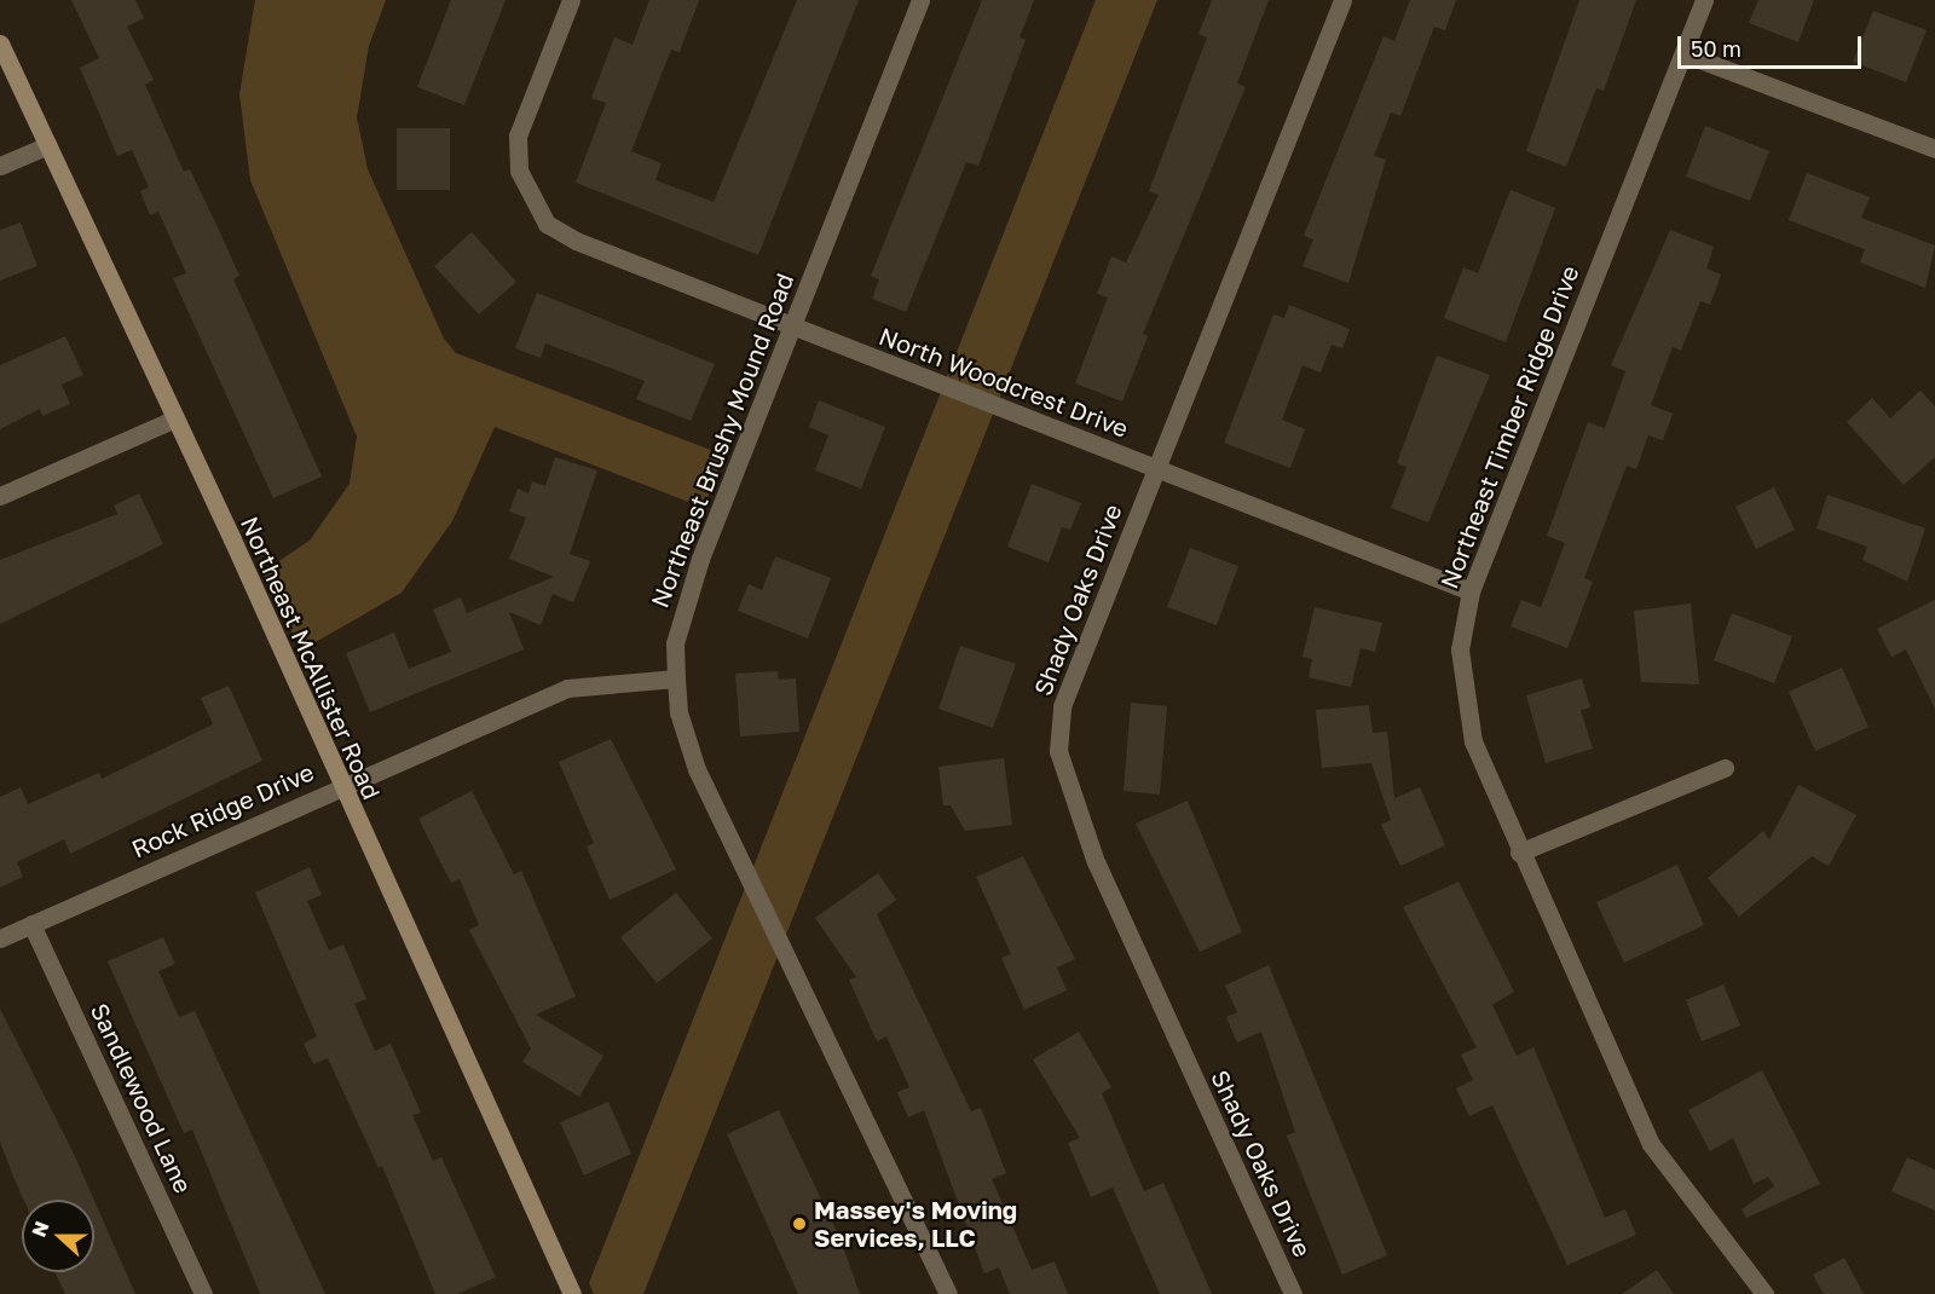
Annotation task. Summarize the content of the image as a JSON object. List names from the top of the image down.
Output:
{
  "streets": {
    "street": [
      "North Woodcrest Drive",
      "Northeast Timber Ridge Drive",
      "Northeast Brushy Mound Road",
      "Shady Oaks Drive",
      "Northeast McAllister Road",
      "Rock Ridge Drive",
      "Sandlewood Lane"
    ]
  },
  "crossings": [
    ["North Woodcrest Drive", "Northeast Timber Ridge Drive"],
    ["North Woodcrest Drive", "Northeast Brushy Mound Road"],
    ["North Woodcrest Drive", "Shady Oaks Drive"],
    ["Northeast Brushy Mound Road", "Rock Ridge Drive"],
    ["Northeast McAllister Road", "Rock Ridge Drive"],
    ["Rock Ridge Drive", "Sandlewood Lane"]
  ],
  "places": ["Massey's Moving Services, LLC"],
  "scale_bar": "50 m",
  "north": "left"
}
